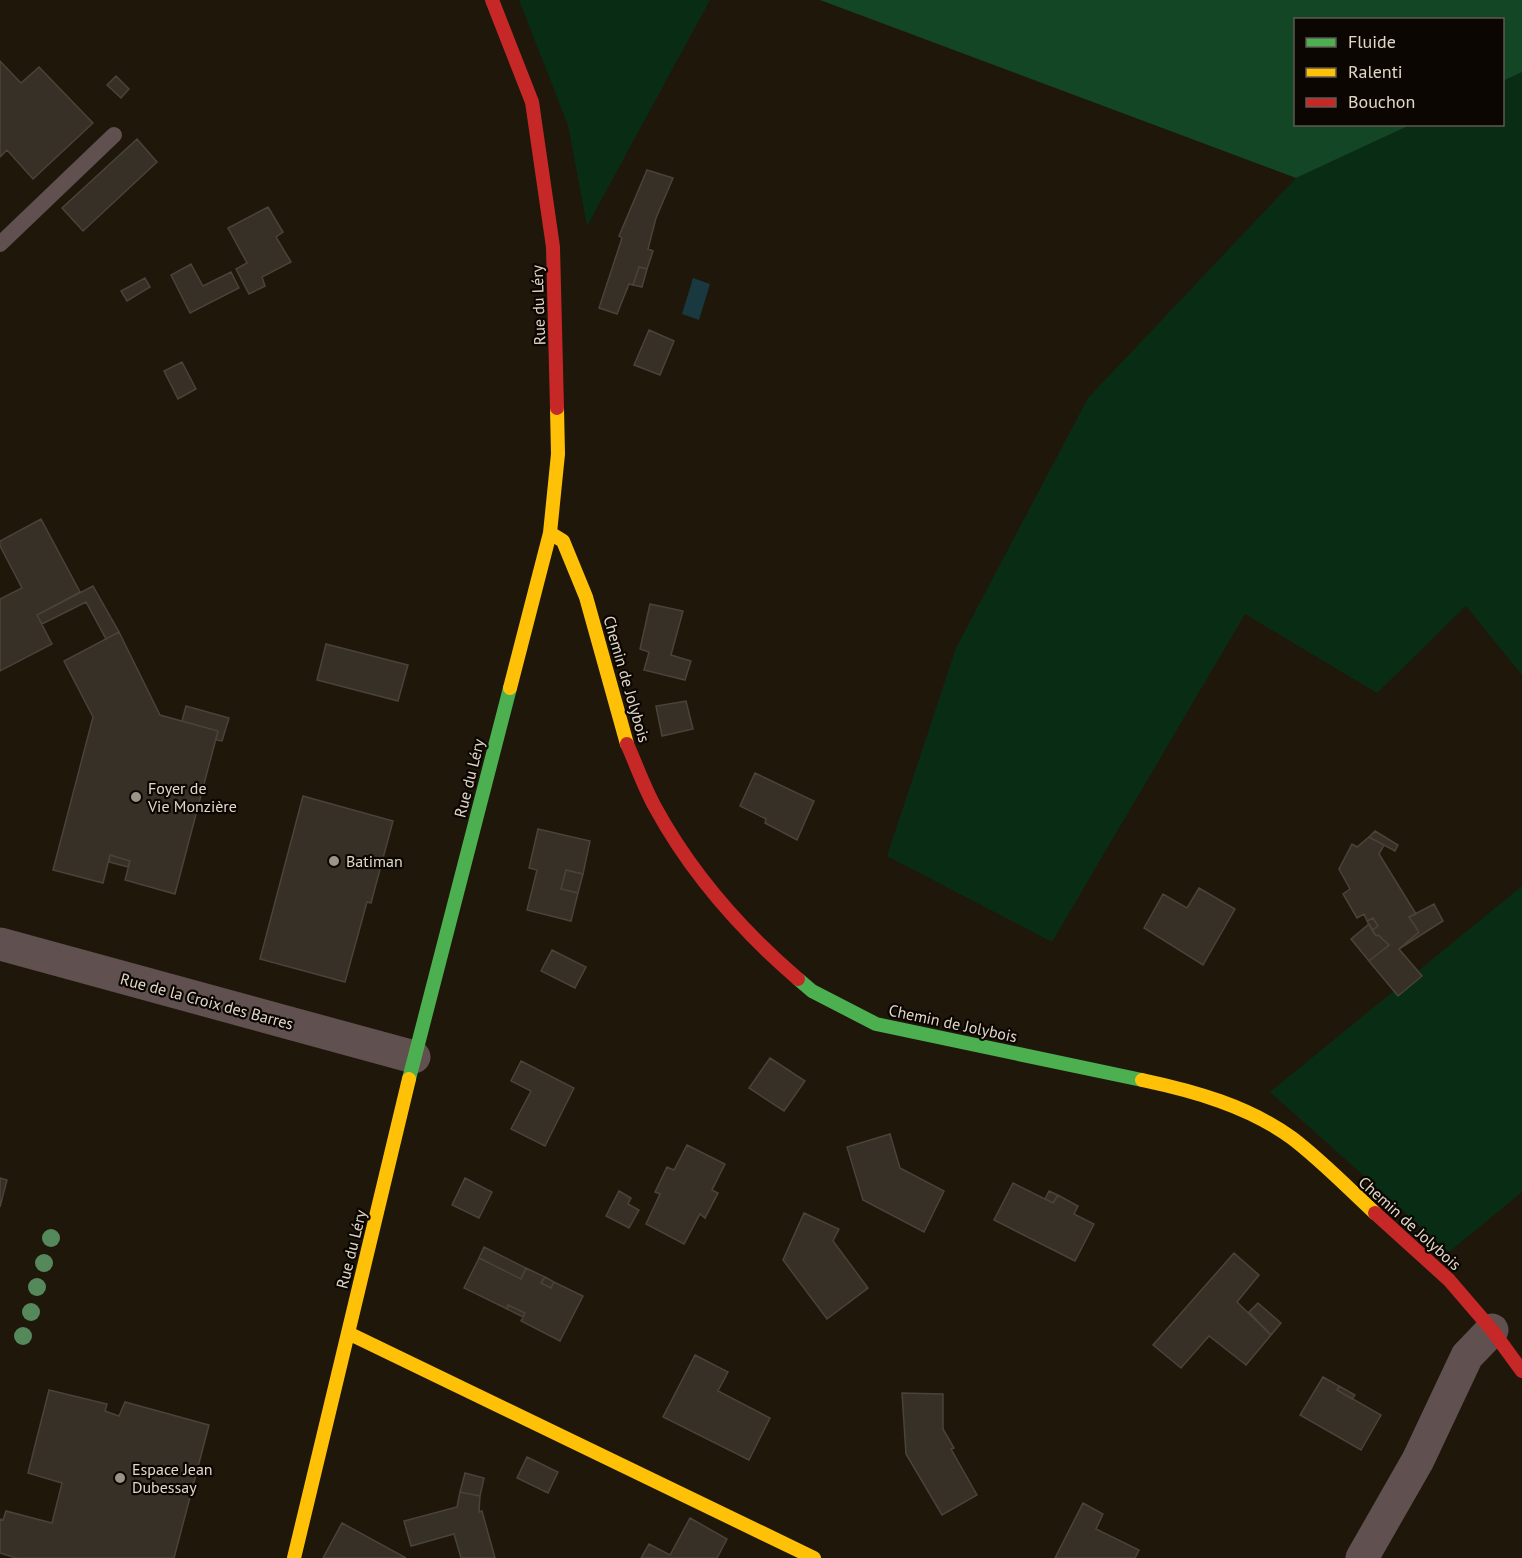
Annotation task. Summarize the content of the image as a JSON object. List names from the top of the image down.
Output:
{
  "streets": {
    "street": ["Rue du Léry", "Chemin de Jolybois", "Rue de la Croix des Barres"]
  },
  "crossings": [
    ["Rue du Léry", "Chemin de Jolybois"],
    ["Rue du Léry", "Rue de la Croix des Barres"]
  ],
  "places": ["Foyer de Vie Monzière", "Batiman", "Espace Jean Dubessay"],
  "legend": ["Fluide", "Ralenti", "Bouchon"]
}
